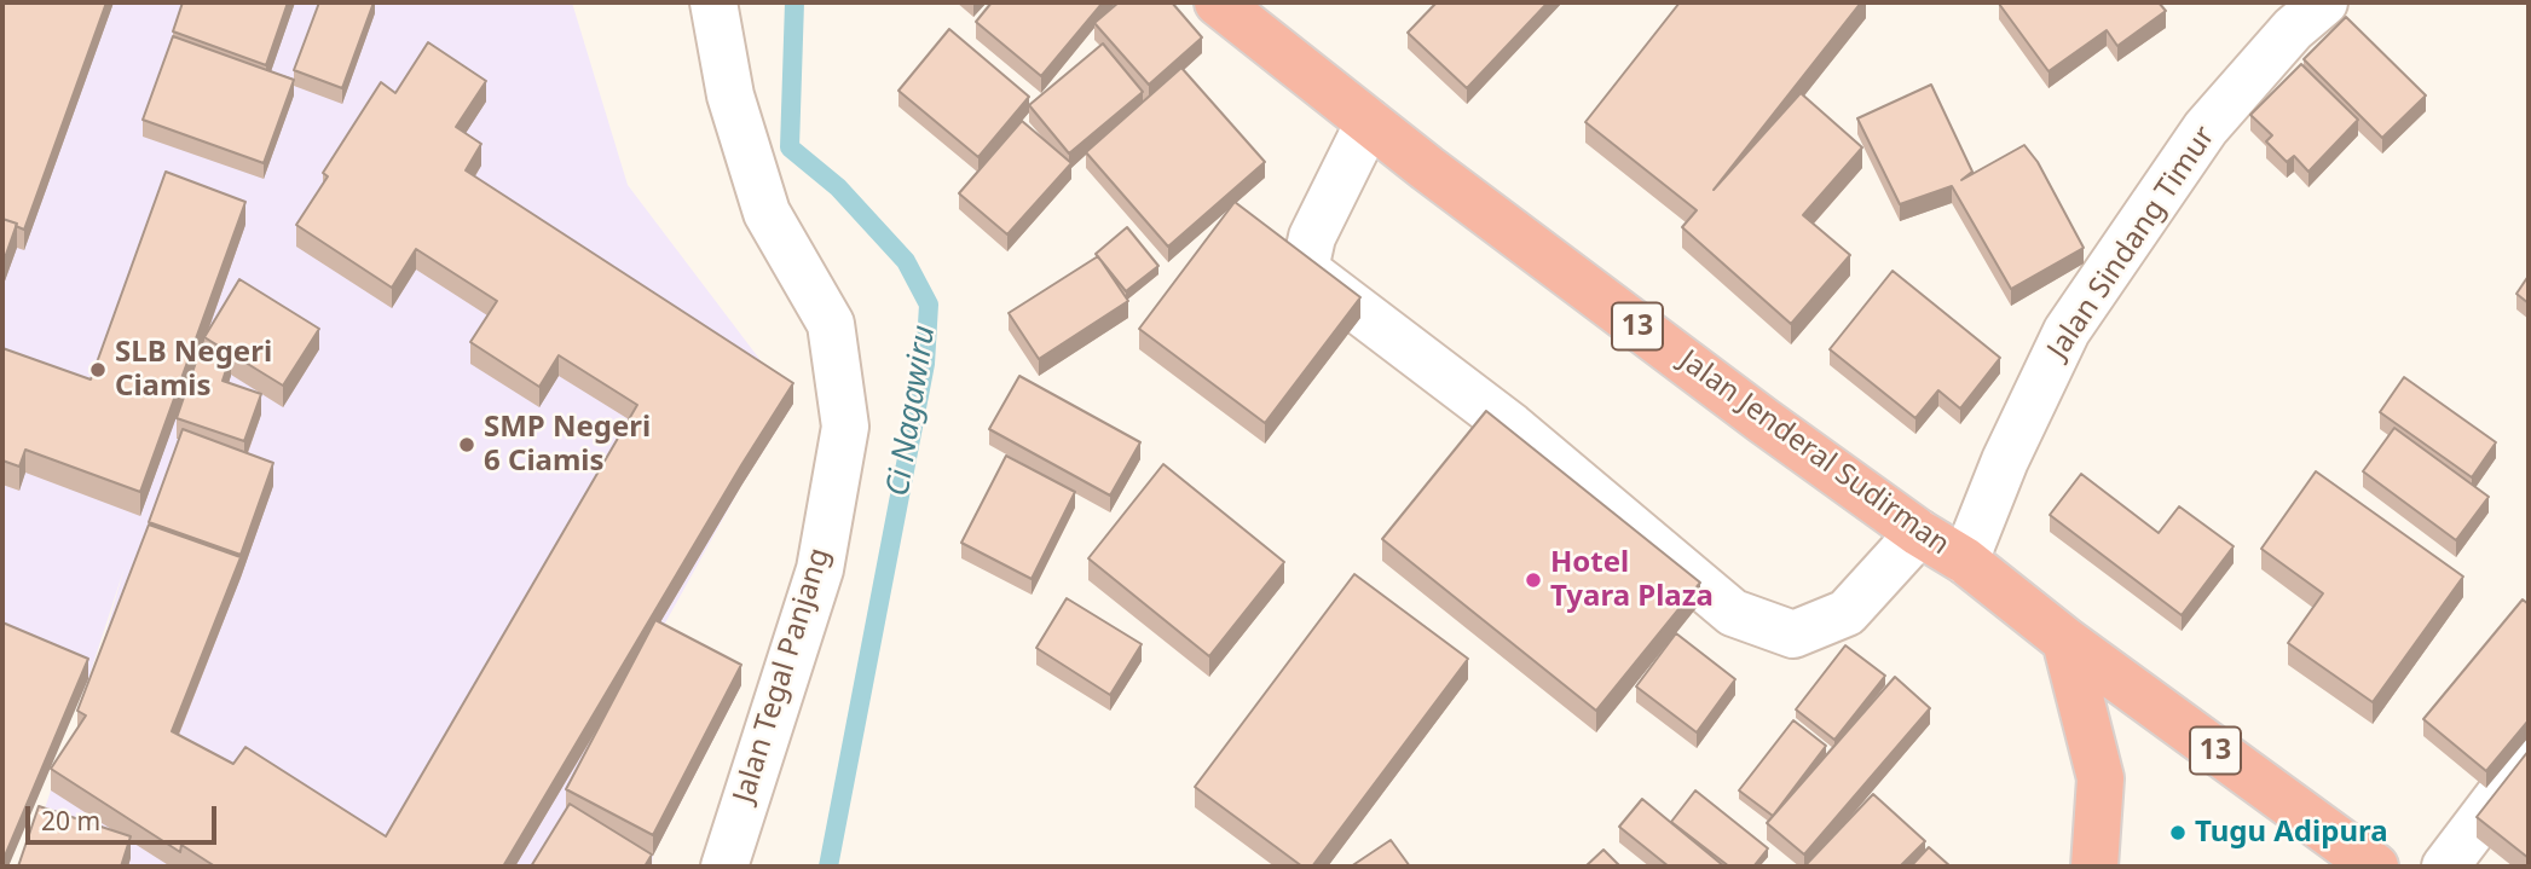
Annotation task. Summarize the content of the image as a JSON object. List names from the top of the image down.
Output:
{
  "streets": {
    "highway": ["13", "Jalan Jenderal Sudirman"],
    "street": ["Jalan Sindang Timur", "Jalan Tegal Panjang"]
  },
  "crossings": [
    ["Jalan Sindang Timur", "Jalan Jenderal Sudirman"]
  ],
  "water": ["Ci Nagawiru"],
  "places": [
    "SLB Negeri Ciamis",
    "SMP Negeri 6 Ciamis",
    "Hotel Tyara Plaza",
    "Tugu Adipura"
  ],
  "scale_bar": "20 m"
}
